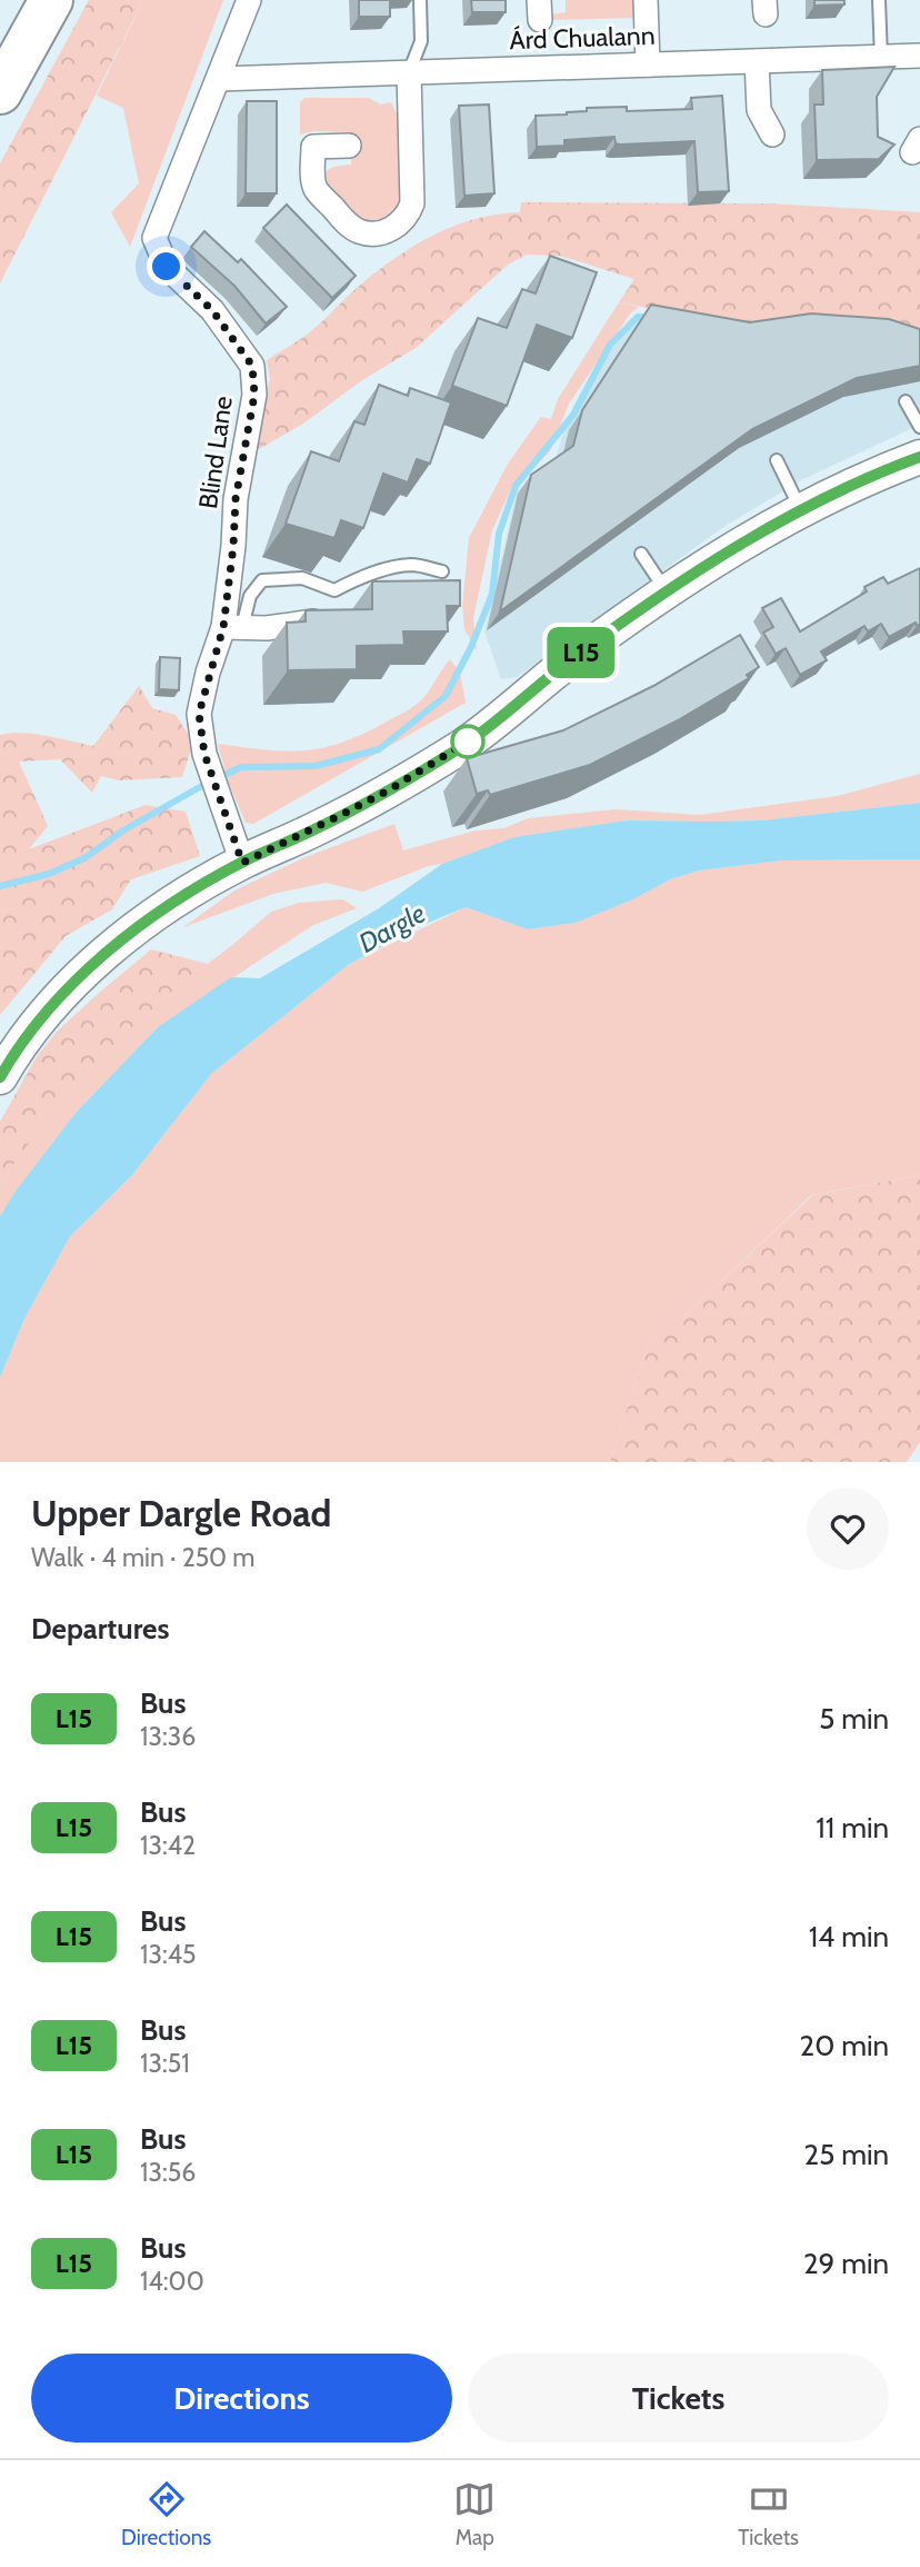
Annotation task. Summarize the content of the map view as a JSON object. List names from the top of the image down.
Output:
{
  "streets": {
    "street": ["Árd Chualann", "Blind Lane"]
  },
  "crossings": [
    ["Árd Chualann", "Blind Lane"]
  ],
  "water": ["Dargle"],
  "lines": ["bus line L15"],
  "page": {
    "on_map": "L15",
    "heading": [
      ["Upper Dargle Road", "Walk · 4 min · 250 m"],
      "Departures"
    ],
    "list": [
      {
        "mark": "L15",
        "name": "Bus",
        "note": "13:36",
        "value": "5 min"
      },
      {
        "mark": "L15",
        "name": "Bus",
        "note": "13:42",
        "value": "11 min"
      },
      {
        "mark": "L15",
        "name": "Bus",
        "note": "13:45",
        "value": "14 min"
      },
      {
        "mark": "L15",
        "name": "Bus",
        "note": "13:51",
        "value": "20 min"
      },
      {
        "mark": "L15",
        "name": "Bus",
        "note": "13:56",
        "value": "25 min"
      },
      {
        "mark": "L15",
        "name": "Bus",
        "note": "14:00",
        "value": "29 min"
      }
    ],
    "buttons": ["Directions", "Tickets"],
    "tabs": ["Directions", "Map", "Tickets"]
  }
}
